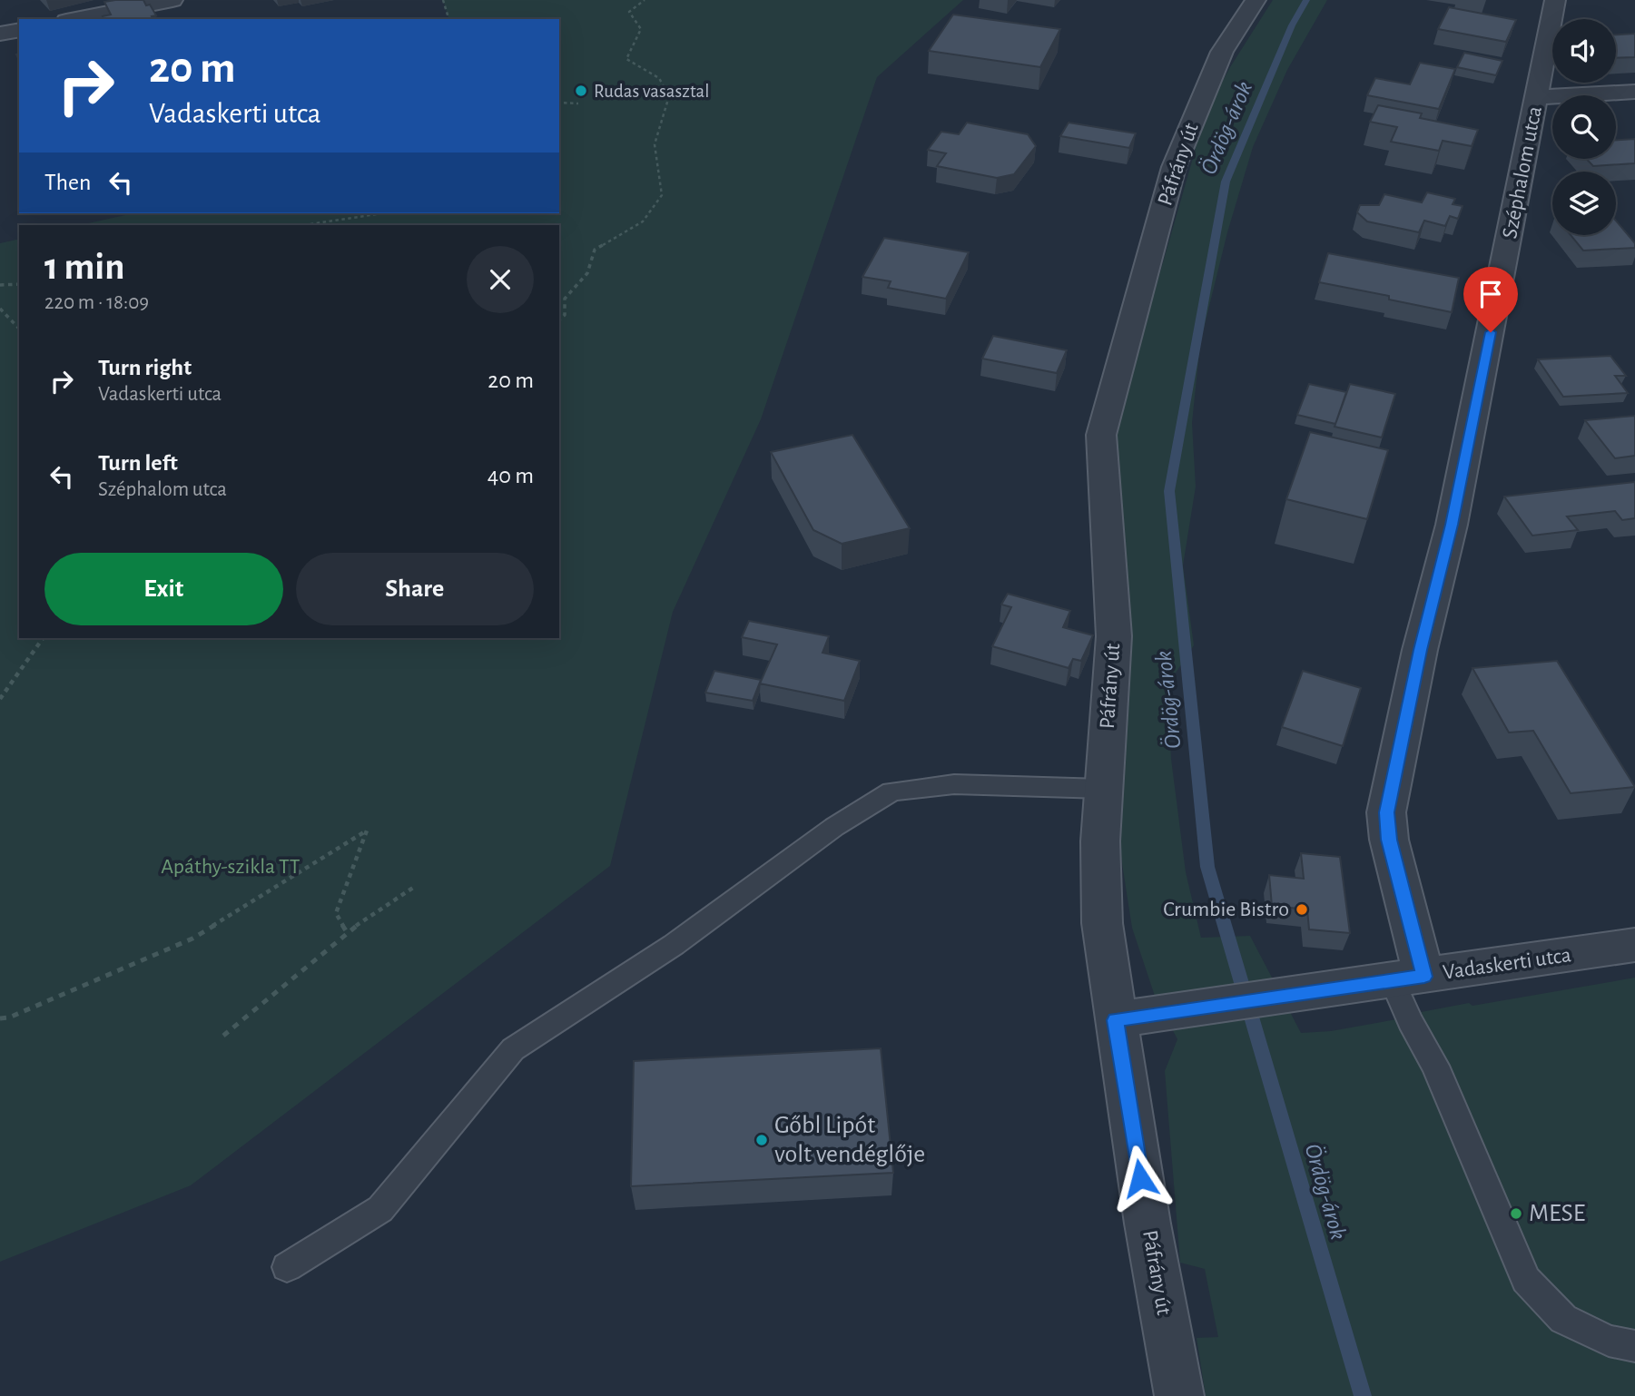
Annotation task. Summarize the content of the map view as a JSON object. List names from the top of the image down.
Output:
{
  "streets": {
    "street": ["Páfrány út", "Széphalom utca", "Vadaskerti utca"]
  },
  "crossings": [
    ["Páfrány út", "Vadaskerti utca"],
    ["Széphalom utca", "Vadaskerti utca"]
  ],
  "water": ["Ördög-árok"],
  "parks": ["Apáthy-szikla TT"],
  "places": [
    "Rudas vasasztal",
    "Crumbie Bistro",
    "Gőbl Lipót volt vendéglője",
    "MESE"
  ],
  "page": {
    "turn": ["20 m", "Vadaskerti utca"],
    "then": "Then",
    "heading": ["1 min", "220 m · 18:09"],
    "list": [
      {
        "name": "Turn right",
        "note": "Vadaskerti utca",
        "value": "20 m"
      },
      {
        "name": "Turn left",
        "note": "Széphalom utca",
        "value": "40 m"
      }
    ],
    "buttons": ["Exit", "Share"]
  }
}
